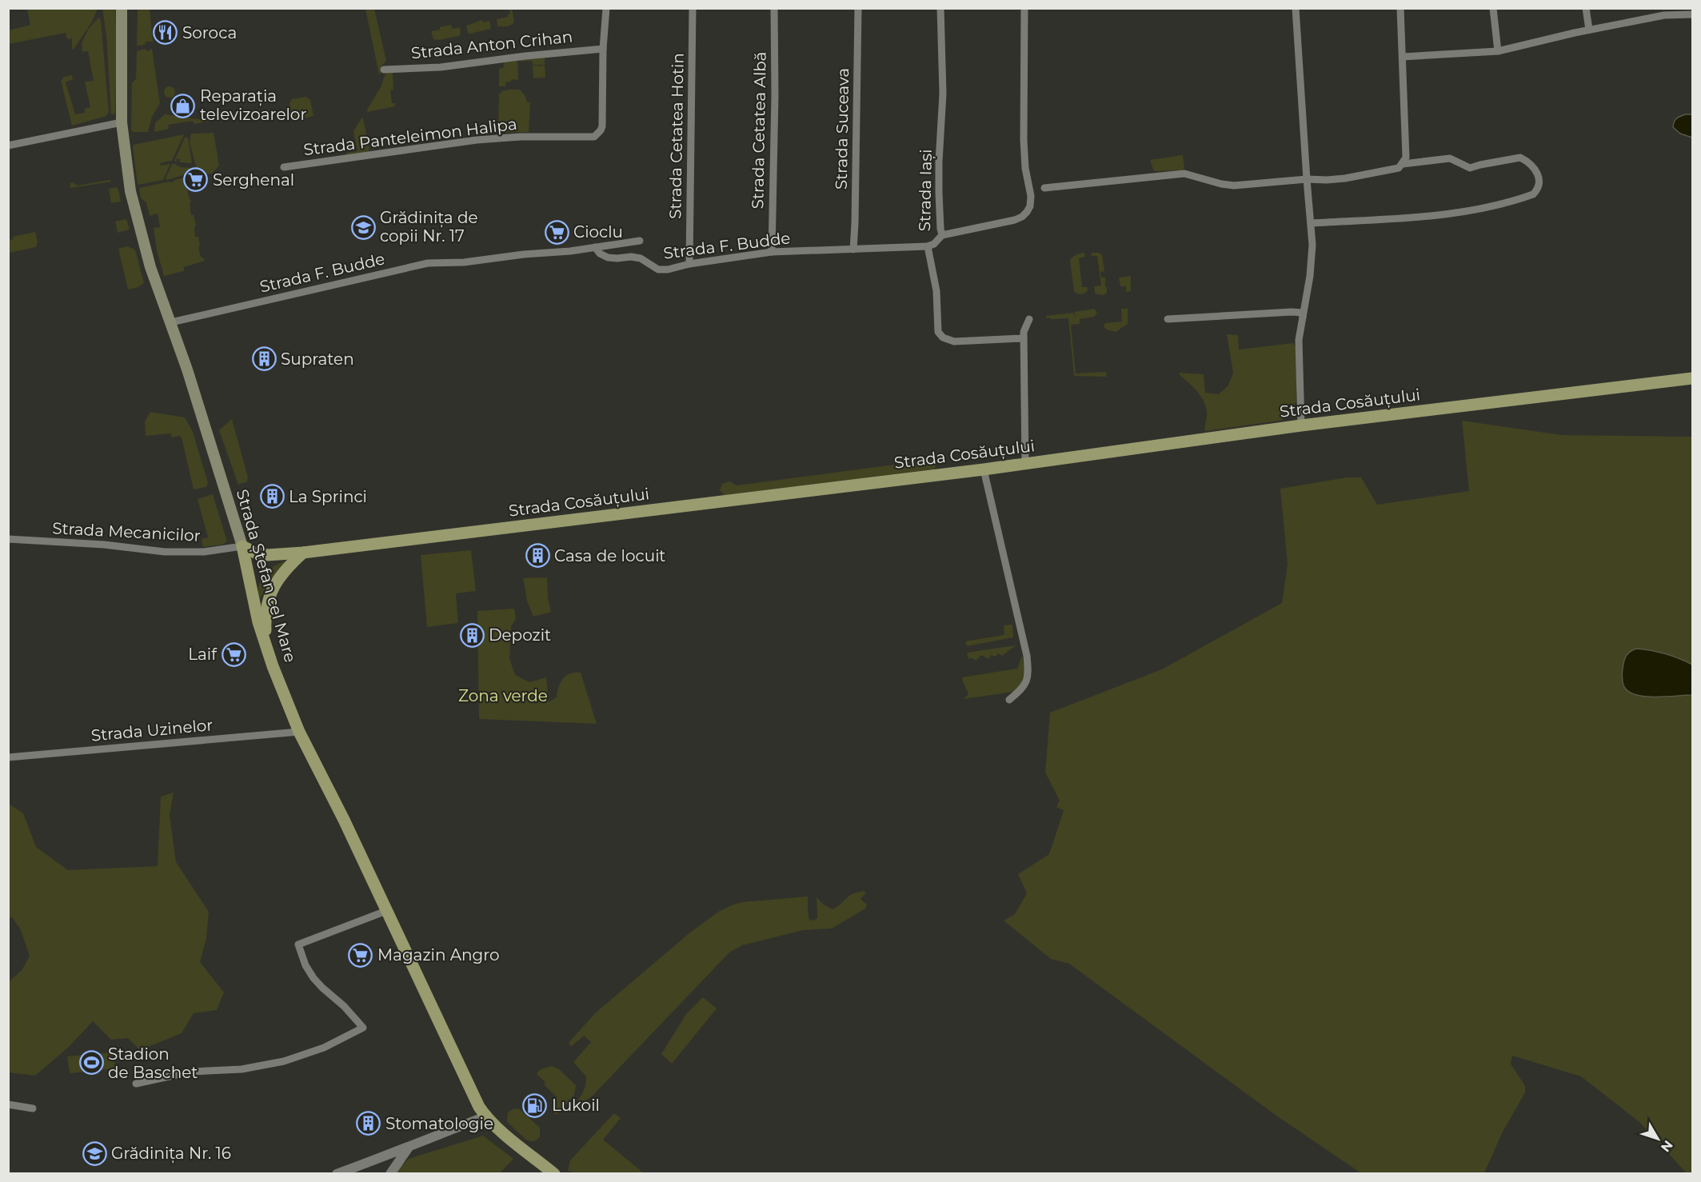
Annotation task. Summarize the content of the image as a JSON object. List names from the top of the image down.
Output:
{
  "streets": {
    "main road": ["Strada Cosăuțului", "Strada Ștefan cel Mare"],
    "street": [
      "Strada Anton Crihan",
      "Strada Suceava",
      "Strada Cetatea Albă",
      "Strada Cetatea Hotin",
      "Strada Panteleimon Halipa",
      "Strada Iași",
      "Strada F. Budde",
      "Strada Mecanicilor",
      "Strada Uzinelor"
    ]
  },
  "crossings": [
    ["Strada Anton Crihan", "Strada Panteleimon Halipa"],
    ["Strada Suceava", "Strada F. Budde"],
    ["Strada Cetatea Albă", "Strada F. Budde"],
    ["Strada Cetatea Hotin", "Strada F. Budde"],
    ["Strada Iași", "Strada F. Budde"],
    ["Strada F. Budde", "Strada Ștefan cel Mare"],
    ["Strada Cosăuțului", "Strada Mecanicilor"],
    ["Strada Cosăuțului", "Strada Ștefan cel Mare"],
    ["Strada Mecanicilor", "Strada Ștefan cel Mare"],
    ["Strada Ștefan cel Mare", "Strada Uzinelor"]
  ],
  "parks": ["Zona verde"],
  "places": {
    "restaurant": ["Soroca"],
    "shop": ["Reparația televizoarelor"],
    "supermarket": [
      "Serghenal",
      "Cioclu",
      "Laif",
      "Magazin Angro"
    ],
    "school or university": ["Grădinița de copii Nr. 17", "Grădinița Nr. 16"],
    "building": [
      "Supraten",
      "La Sprinci",
      "Casa de locuit",
      "Depozit",
      "Stomatologie"
    ],
    "sports": ["Stadion de Baschet"],
    "fuel station": ["Lukoil"]
  },
  "north": "bottom right"
}
